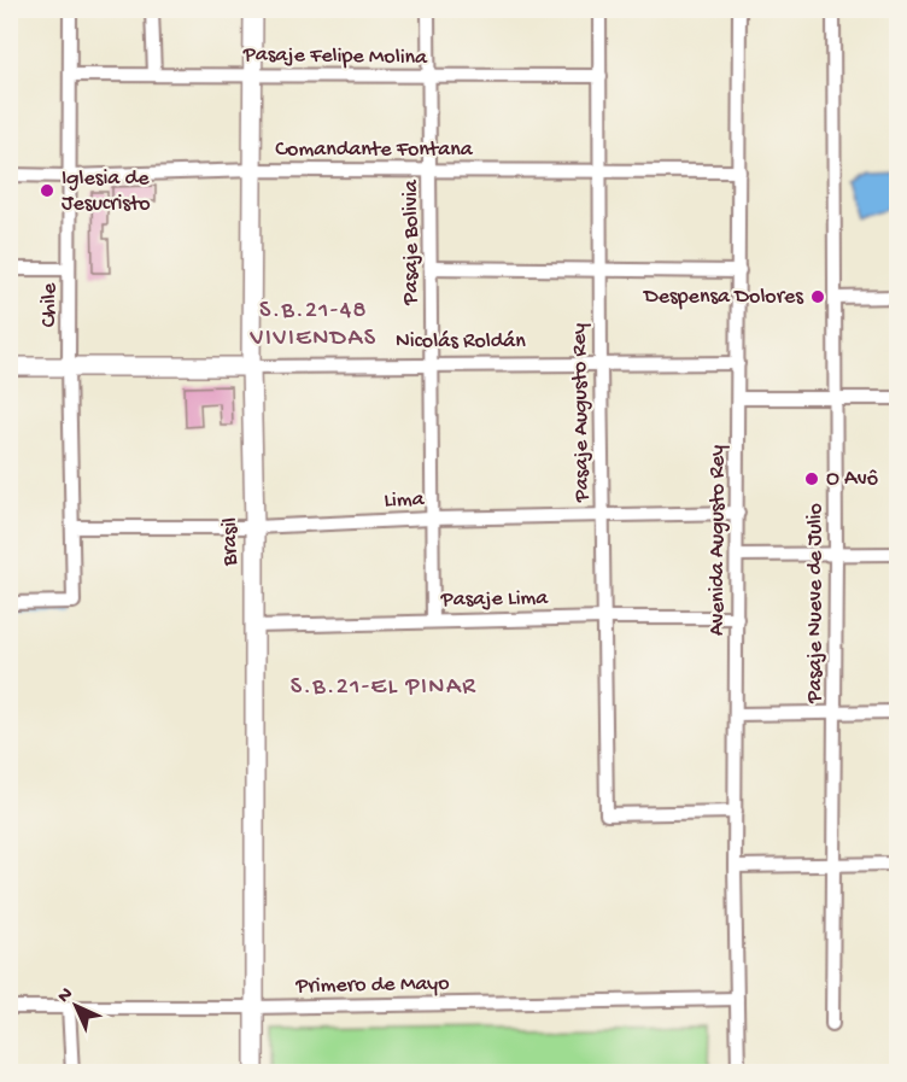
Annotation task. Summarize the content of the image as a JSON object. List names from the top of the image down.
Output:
{
  "streets": {
    "street": [
      "Pasaje Felipe Molina",
      "Comandante Fontana",
      "Pasaje Bolivia",
      "Chile",
      "Nicolás Roldán",
      "Pasaje Augusto Rey",
      "Lima",
      "Avenida Augusto Rey",
      "Brasil",
      "Pasaje Lima",
      "Pasaje Nueve de Julio",
      "Primero de Mayo"
    ]
  },
  "crossings": [
    ["Pasaje Felipe Molina", "Pasaje Bolivia"],
    ["Pasaje Felipe Molina", "Chile"],
    ["Pasaje Felipe Molina", "Pasaje Augusto Rey"],
    ["Pasaje Felipe Molina", "Brasil"],
    ["Comandante Fontana", "Pasaje Bolivia"],
    ["Comandante Fontana", "Chile"],
    ["Comandante Fontana", "Pasaje Augusto Rey"],
    ["Comandante Fontana", "Avenida Augusto Rey"],
    ["Comandante Fontana", "Brasil"],
    ["Pasaje Bolivia", "Nicolás Roldán"],
    ["Pasaje Bolivia", "Lima"],
    ["Pasaje Bolivia", "Pasaje Lima"],
    ["Chile", "Nicolás Roldán"],
    ["Chile", "Lima"],
    ["Nicolás Roldán", "Pasaje Augusto Rey"],
    ["Nicolás Roldán", "Avenida Augusto Rey"],
    ["Nicolás Roldán", "Brasil"],
    ["Pasaje Augusto Rey", "Lima"],
    ["Pasaje Augusto Rey", "Avenida Augusto Rey"],
    ["Pasaje Augusto Rey", "Pasaje Lima"],
    ["Lima", "Avenida Augusto Rey"],
    ["Lima", "Brasil"],
    ["Avenida Augusto Rey", "Pasaje Lima"],
    ["Avenida Augusto Rey", "Primero de Mayo"],
    ["Brasil", "Pasaje Lima"],
    ["Brasil", "Primero de Mayo"]
  ],
  "districts": ["S.B.21-48 VIVIENDAS", "S.B.21-EL PINAR"],
  "places": ["Iglesia de Jesucristo", "Despensa Dolores", "O Avô"],
  "north": "top left"
}
